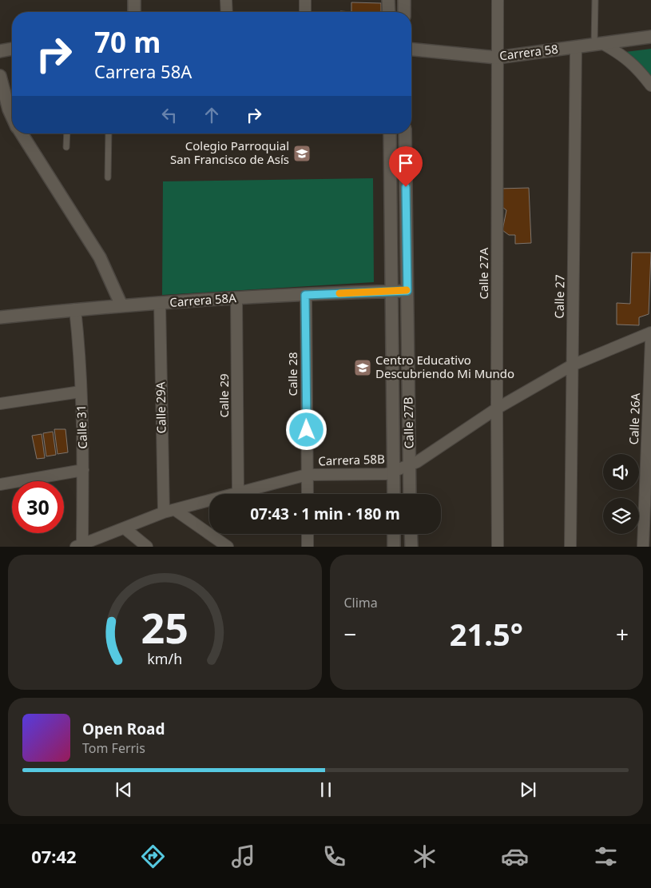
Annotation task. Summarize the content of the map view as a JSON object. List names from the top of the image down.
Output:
{
  "streets": {
    "main road": ["Carrera 58", "Carrera 58A", "Calle 27B"],
    "street": [
      "Calle 27A",
      "Calle 27",
      "Calle 28",
      "Calle 29",
      "Calle 29A",
      "Calle 26A",
      "Calle 31",
      "Carrera 58B"
    ]
  },
  "crossings": [
    ["Carrera 58", "Calle 27A"],
    ["Carrera 58", "Calle 27"],
    ["Calle 27A", "Carrera 58B"],
    ["Calle 27", "Carrera 58B"],
    ["Carrera 58A", "Calle 28"],
    ["Carrera 58A", "Calle 29"],
    ["Carrera 58A", "Calle 29A"],
    ["Carrera 58A", "Calle 27B"],
    ["Carrera 58A", "Calle 31"],
    ["Calle 28", "Carrera 58B"],
    ["Calle 29", "Carrera 58B"],
    ["Calle 29A", "Carrera 58B"],
    ["Calle 27B", "Carrera 58B"],
    ["Calle 31", "Carrera 58B"]
  ],
  "places": {
    "school or university": ["Colegio Parroquial San Francisco de Asís", "Centro Educativo Descubriendo Mi Mundo"]
  },
  "page": {
    "turn": ["70 m", "Carrera 58A"],
    "limit": "30",
    "trip": "07:43 · 1 min · 180 m",
    "tile": "Clima",
    "heat": ["−", "21.5°", "+"],
    "song": ["Open Road", "Tom Ferris"],
    "tabs": "07:42",
    "gauge": ["25", "km/h"]
  }
}
